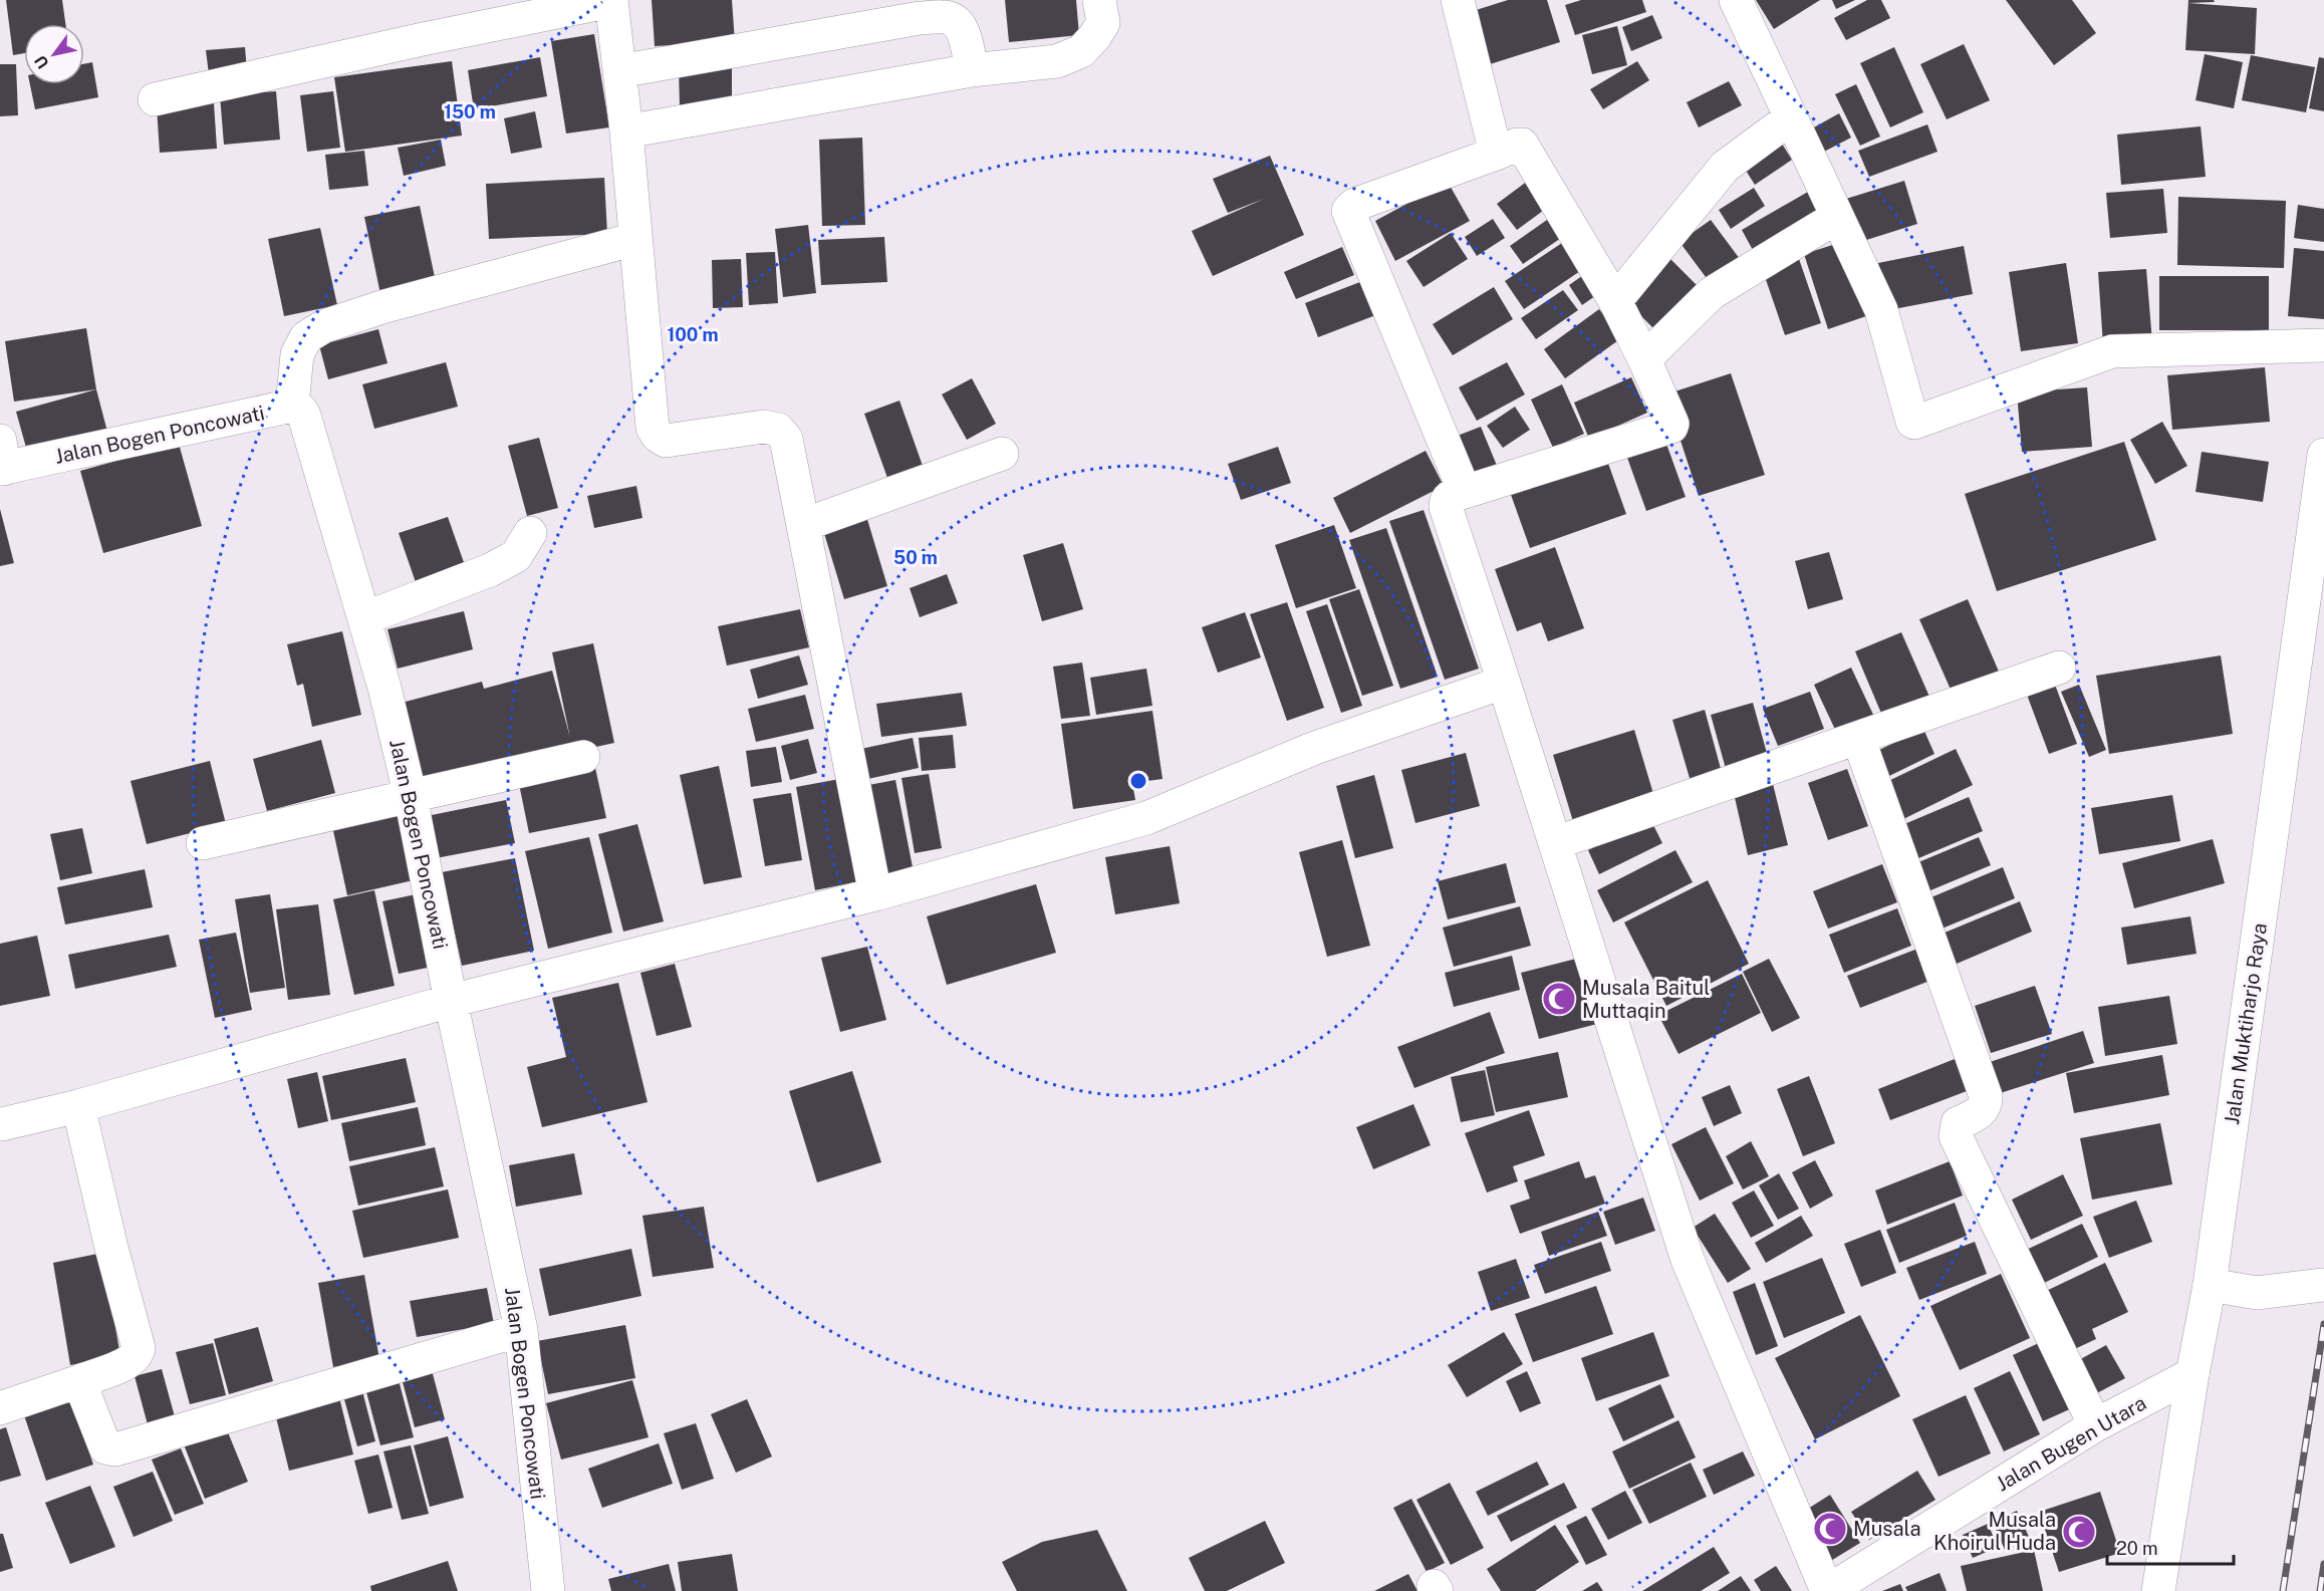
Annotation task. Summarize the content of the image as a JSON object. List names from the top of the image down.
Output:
{
  "streets": {
    "street": ["Jalan Bogen Poncowati", "Jalan Muktiharjo Raya", "Jalan Bugen Utara"]
  },
  "crossings": [
    ["Jalan Muktiharjo Raya", "Jalan Bugen Utara"]
  ],
  "places": {
    "mosque": ["Musala Baitul Muttaqin", "Musala", "Musala Khoirul Huda"]
  },
  "scale_bar": "20 m",
  "north": "bottom left",
  "rings": ["150 m", "100 m", "50 m"]
}
